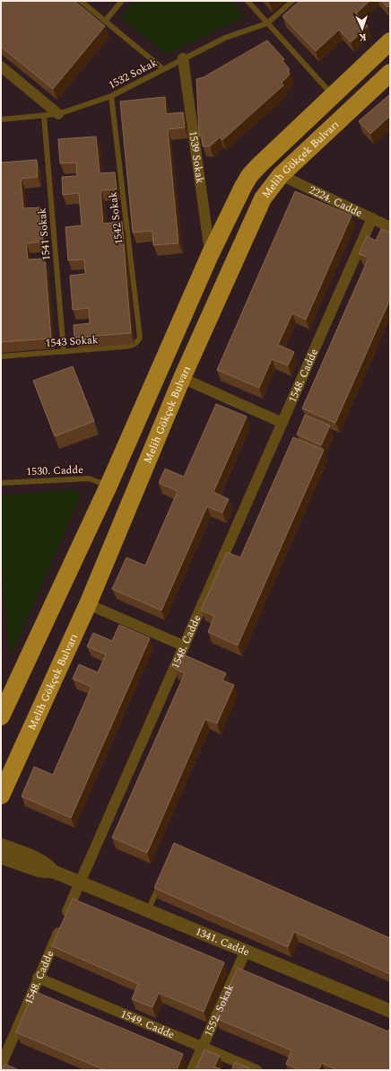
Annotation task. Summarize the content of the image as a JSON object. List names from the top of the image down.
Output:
{
  "streets": {
    "main road": ["Melih Gökçek Bulvarı"],
    "street": [
      "1539 Sokak",
      "2224. Cadde",
      "1548. Cadde",
      "1341. Cadde",
      "1552. Sokak",
      "1549. Cadde"
    ],
    "lane": [
      "1532 Sokak",
      "1542 Sokak",
      "1541 Sokak",
      "1543 Sokak",
      "1530. Cadde"
    ]
  },
  "crossings": [
    ["1532 Sokak", "1539 Sokak"],
    ["1532 Sokak", "1542 Sokak"],
    ["1532 Sokak", "1541 Sokak"],
    ["1539 Sokak", "Melih Gökçek Bulvarı"],
    ["Melih Gökçek Bulvarı", "2224. Cadde"],
    ["Melih Gökçek Bulvarı", "1530. Cadde"],
    ["2224. Cadde", "1548. Cadde"],
    ["1542 Sokak", "1543 Sokak"],
    ["1541 Sokak", "1543 Sokak"],
    ["1548. Cadde", "1341. Cadde"],
    ["1548. Cadde", "1549. Cadde"],
    ["1341. Cadde", "1552. Sokak"],
    ["1552. Sokak", "1549. Cadde"]
  ],
  "north": "bottom"
}
